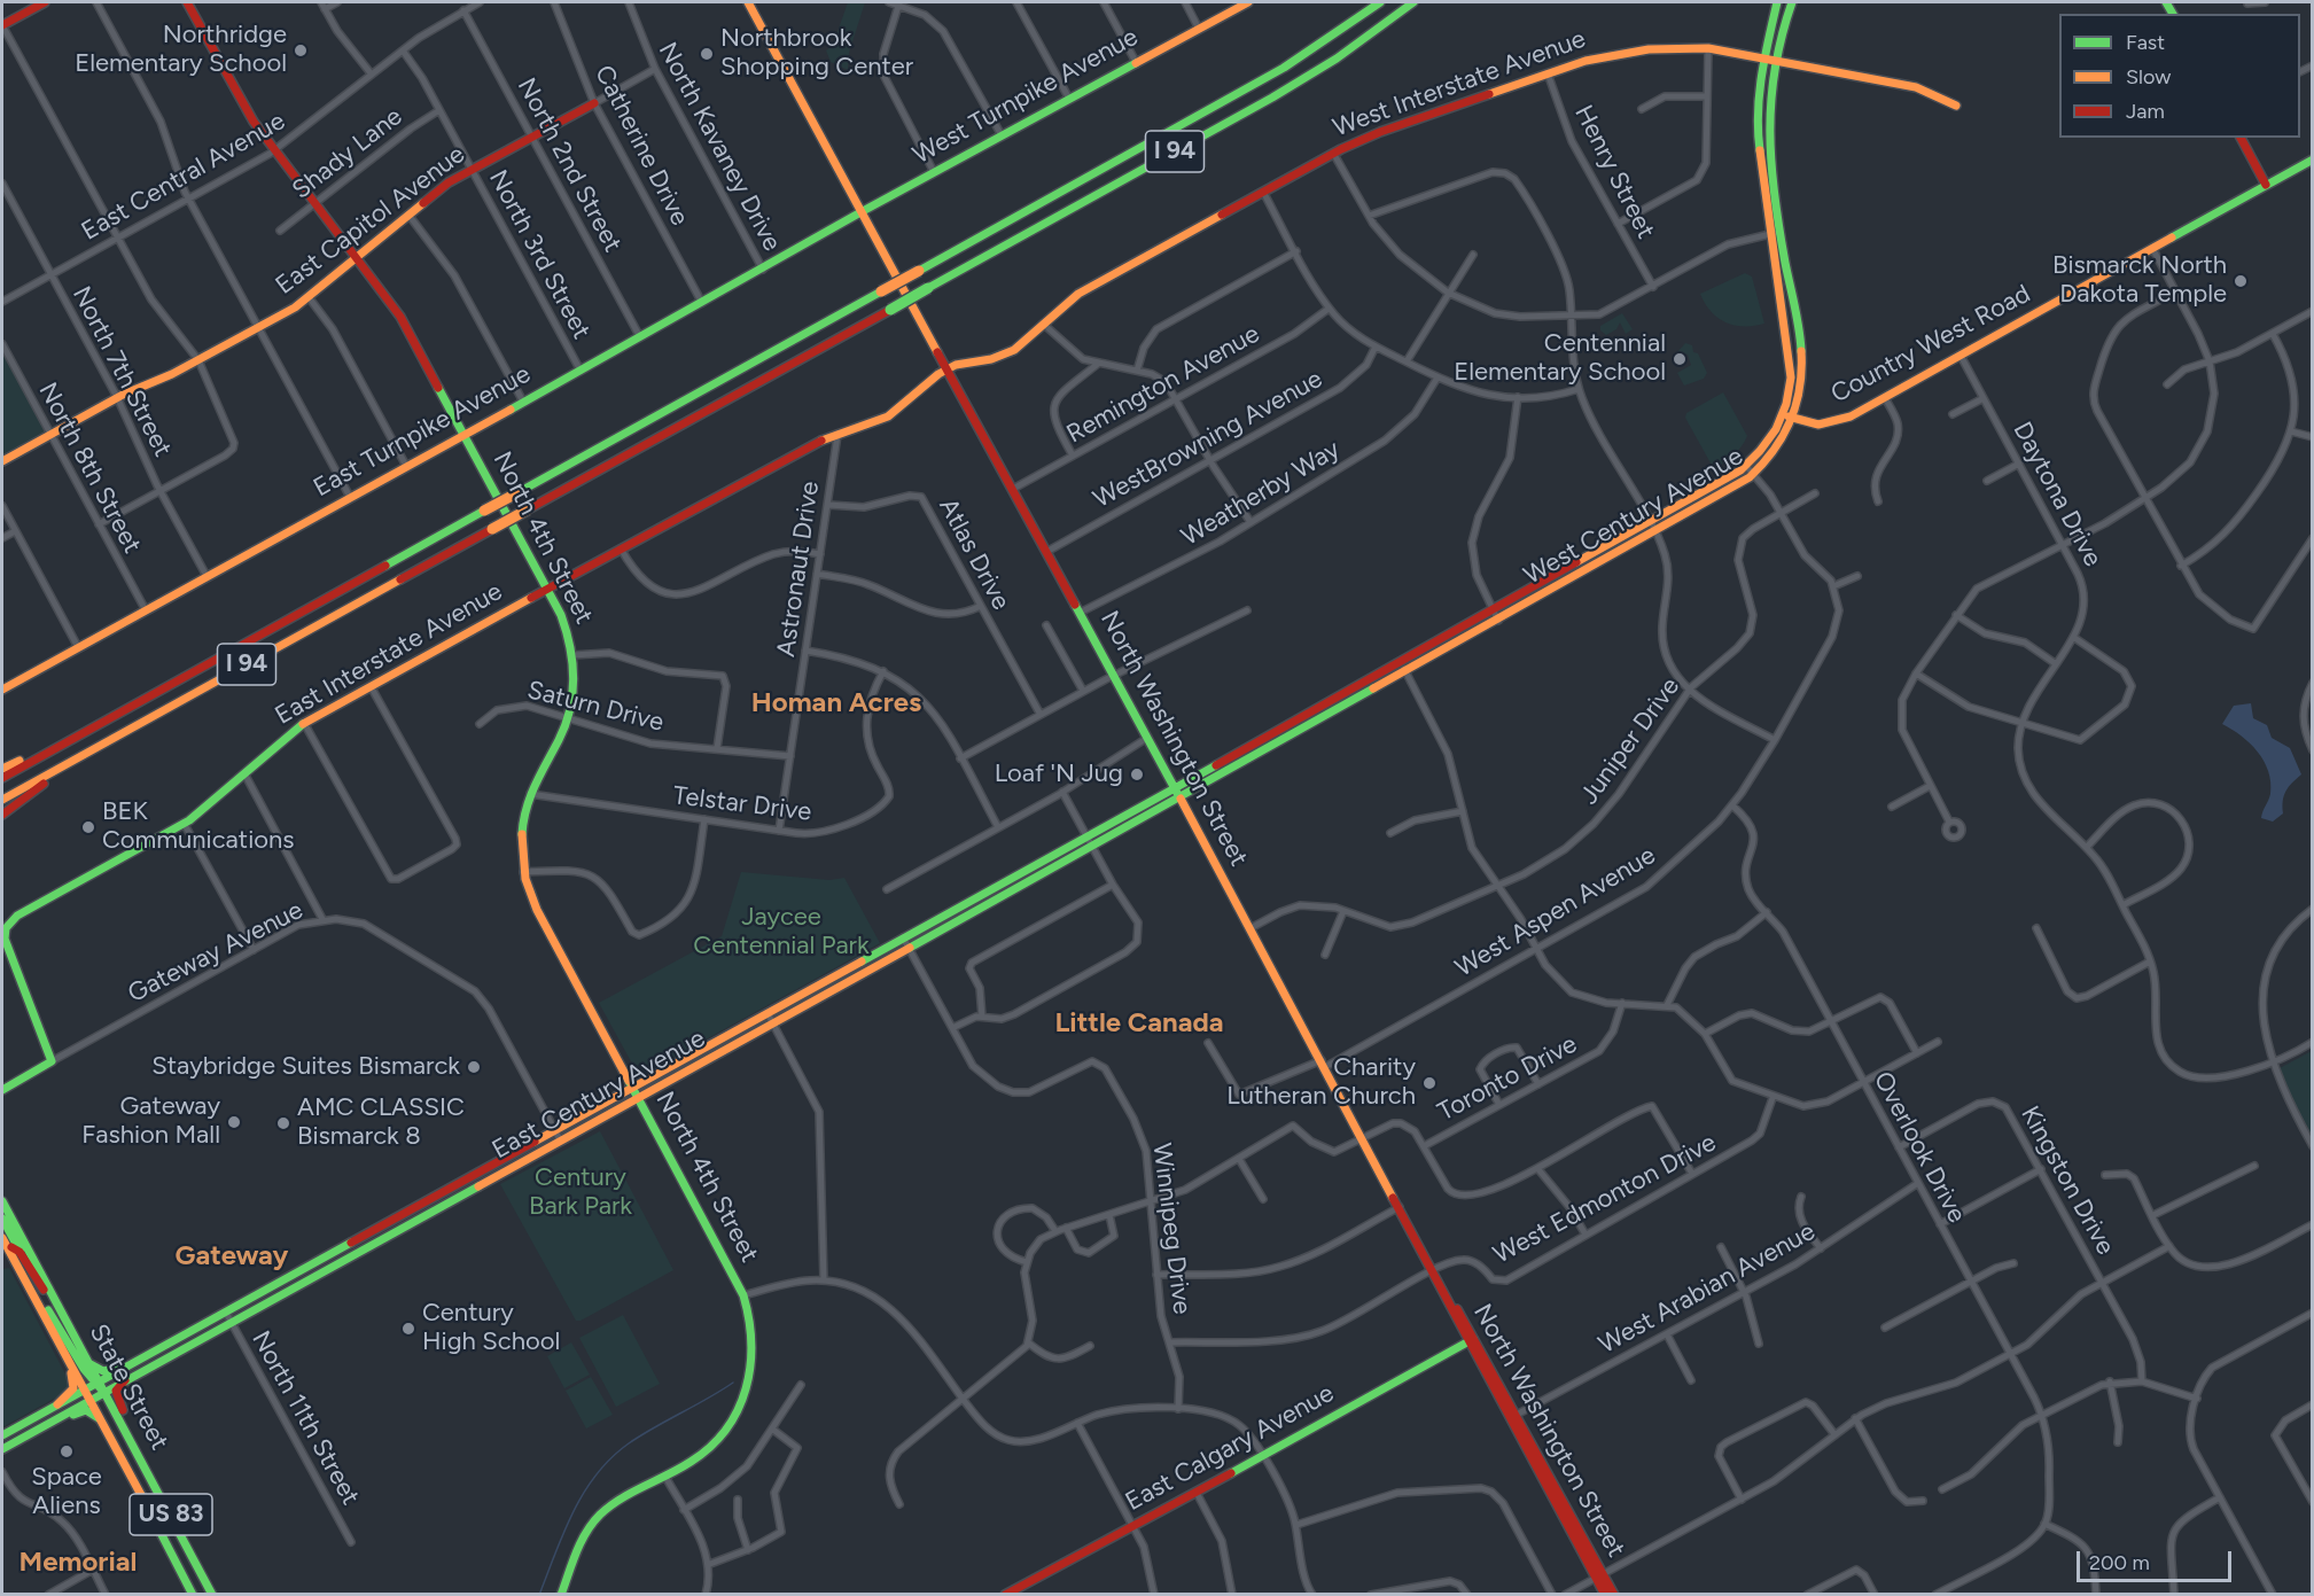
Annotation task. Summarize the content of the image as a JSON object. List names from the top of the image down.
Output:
{
  "streets": {
    "main road": [
      "West Interstate Avenue",
      "West Turnpike Avenue",
      "I 94",
      "East Capitol Avenue",
      "Country West Road",
      "East Turnpike Avenue",
      "West Century Avenue",
      "North 4th Street",
      "East Interstate Avenue",
      "North Washington Street",
      "East Century Avenue",
      "State Street",
      "East Calgary Avenue",
      "US 83"
    ],
    "street": [
      "Catherine Drive",
      "North Kavaney Drive",
      "Shady Lane",
      "North 2nd Street",
      "Henry Street",
      "East Central Avenue",
      "North 3rd Street",
      "North 7th Street",
      "Remington Avenue",
      "WestBrowning Avenue",
      "North 8th Street",
      "Weatherby Way",
      "Daytona Drive",
      "Atlas Drive",
      "Astronaut Drive",
      "Saturn Drive",
      "Juniper Drive",
      "Telstar Drive",
      "West Aspen Avenue",
      "Gateway Avenue",
      "Toronto Drive",
      "Overlook Drive",
      "Kingston Drive",
      "West Edmonton Drive",
      "Winnipeg Drive",
      "West Arabian Avenue",
      "North 11th Street"
    ]
  },
  "crossings": [
    ["West Interstate Avenue", "Henry Street"],
    ["West Interstate Avenue", "West Century Avenue"],
    ["West Interstate Avenue", "East Interstate Avenue"],
    ["West Interstate Avenue", "North Washington Street"],
    ["West Turnpike Avenue", "East Turnpike Avenue"],
    ["West Turnpike Avenue", "North Washington Street"],
    ["Catherine Drive", "East Capitol Avenue"],
    ["Catherine Drive", "East Turnpike Avenue"],
    ["North Kavaney Drive", "East Capitol Avenue"],
    ["North Kavaney Drive", "East Turnpike Avenue"],
    ["Shady Lane", "North 3rd Street"],
    ["Shady Lane", "North 4th Street"],
    ["North 2nd Street", "East Central Avenue"],
    ["North 2nd Street", "East Capitol Avenue"],
    ["North 2nd Street", "East Turnpike Avenue"],
    ["East Central Avenue", "North 3rd Street"],
    ["East Central Avenue", "North 7th Street"],
    ["East Central Avenue", "North 4th Street"],
    ["East Capitol Avenue", "North 3rd Street"],
    ["East Capitol Avenue", "North 7th Street"],
    ["East Capitol Avenue", "North 8th Street"],
    ["East Capitol Avenue", "North 4th Street"],
    ["North 3rd Street", "East Turnpike Avenue"],
    ["Country West Road", "Daytona Drive"],
    ["Country West Road", "West Century Avenue"],
    ["North 7th Street", "East Turnpike Avenue"],
    ["Remington Avenue", "North Washington Street"],
    ["East Turnpike Avenue", "North 8th Street"],
    ["East Turnpike Avenue", "North 4th Street"],
    ["East Turnpike Avenue", "North Washington Street"],
    ["WestBrowning Avenue", "North Washington Street"],
    ["Weatherby Way", "North Washington Street"],
    ["West Century Avenue", "North Washington Street"],
    ["West Century Avenue", "East Century Avenue"],
    ["North 4th Street", "East Interstate Avenue"],
    ["North 4th Street", "Saturn Drive"],
    ["North 4th Street", "Telstar Drive"],
    ["North 4th Street", "East Century Avenue"],
    ["Atlas Drive", "Astronaut Drive"],
    ["Astronaut Drive", "East Interstate Avenue"],
    ["Astronaut Drive", "Saturn Drive"],
    ["Astronaut Drive", "Telstar Drive"],
    ["East Interstate Avenue", "North Washington Street"],
    ["East Interstate Avenue", "Gateway Avenue"],
    ["North Washington Street", "Juniper Drive"],
    ["North Washington Street", "West Aspen Avenue"],
    ["North Washington Street", "East Century Avenue"],
    ["North Washington Street", "West Edmonton Drive"],
    ["North Washington Street", "West Arabian Avenue"],
    ["North Washington Street", "East Calgary Avenue"],
    ["West Aspen Avenue", "Overlook Drive"],
    ["Gateway Avenue", "East Century Avenue"],
    ["East Century Avenue", "Winnipeg Drive"],
    ["East Century Avenue", "State Street"],
    ["East Century Avenue", "North 11th Street"],
    ["Overlook Drive", "Kingston Drive"],
    ["Overlook Drive", "West Arabian Avenue"]
  ],
  "districts": [
    "Homan Acres",
    "Little Canada",
    "Gateway",
    "Memorial"
  ],
  "parks": ["Jaycee Centennial Park", "Century Bark Park"],
  "places": [
    "Northridge Elementary School",
    "Northbrook Shopping Center",
    "Bismarck North Dakota Temple",
    "Centennial Elementary School",
    "Loaf 'N Jug",
    "BEK Communications",
    "Staybridge Suites Bismarck",
    "Charity Lutheran Church",
    "Gateway Fashion Mall",
    "AMC CLASSIC Bismarck 8",
    "Century High School",
    "Space Aliens"
  ],
  "legend": ["Fast", "Slow", "Jam"],
  "scale_bar": "200 m"
}
